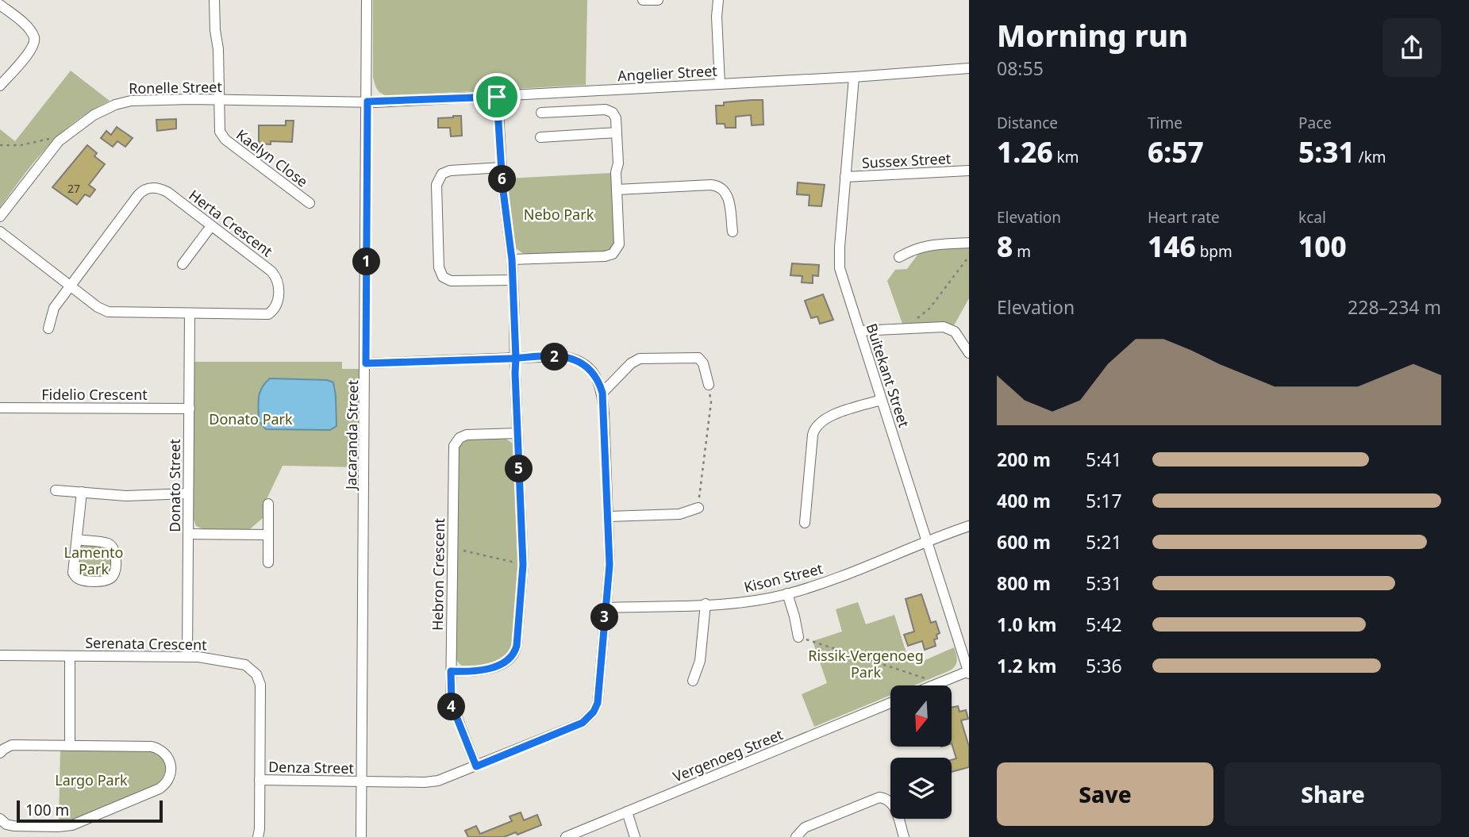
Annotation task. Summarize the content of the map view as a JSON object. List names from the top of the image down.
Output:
{
  "streets": {
    "street": [
      "Angelier Street",
      "Ronelle Street",
      "Kaelyn Close",
      "Sussex Street",
      "Herta Crescent",
      "Buitekant Street",
      "Fidelio Crescent",
      "Jacaranda Street",
      "Donato Street",
      "Hebron Crescent",
      "Kison Street",
      "Serenata Crescent",
      "Vergenoeg Street",
      "Denza Street"
    ]
  },
  "crossings": [
    ["Angelier Street", "Ronelle Street"],
    ["Angelier Street", "Buitekant Street"],
    ["Angelier Street", "Jacaranda Street"],
    ["Ronelle Street", "Kaelyn Close"],
    ["Ronelle Street", "Jacaranda Street"],
    ["Sussex Street", "Buitekant Street"],
    ["Herta Crescent", "Donato Street"],
    ["Buitekant Street", "Kison Street"],
    ["Fidelio Crescent", "Donato Street"],
    ["Jacaranda Street", "Denza Street"],
    ["Donato Street", "Serenata Crescent"],
    ["Hebron Crescent", "Denza Street"],
    ["Kison Street", "Denza Street"],
    ["Serenata Crescent", "Denza Street"]
  ],
  "parks": [
    "Nebo Park",
    "Donato Park",
    "Lamento Park",
    "Rissik-Vergenoeg Park",
    "Largo Park"
  ],
  "house_numbers": ["27"],
  "scale_bar": "100 m",
  "north": "bottom",
  "page": {
    "heading": ["Morning run", "08:55"],
    "stats": [
      ["Distance", "1.26 km"],
      ["Time", "6:57"],
      ["Pace", "5:31 /km"],
      ["Elevation", "8 m"],
      ["Heart rate", "146 bpm"],
      ["kcal", "100"]
    ],
    "pins": [
      "6",
      "1",
      "2",
      "5",
      "3",
      "4"
    ],
    "chart": ["Elevation", "228–234 m"],
    "list": [
      {
        "name": "200 m",
        "note": "5:41"
      },
      {
        "name": "400 m",
        "note": "5:17"
      },
      {
        "name": "600 m",
        "note": "5:21"
      },
      {
        "name": "800 m",
        "note": "5:31"
      },
      {
        "name": "1.0 km",
        "note": "5:42"
      },
      {
        "name": "1.2 km",
        "note": "5:36"
      }
    ],
    "buttons": ["Save", "Share"],
    "scale": "100 m"
  }
}
